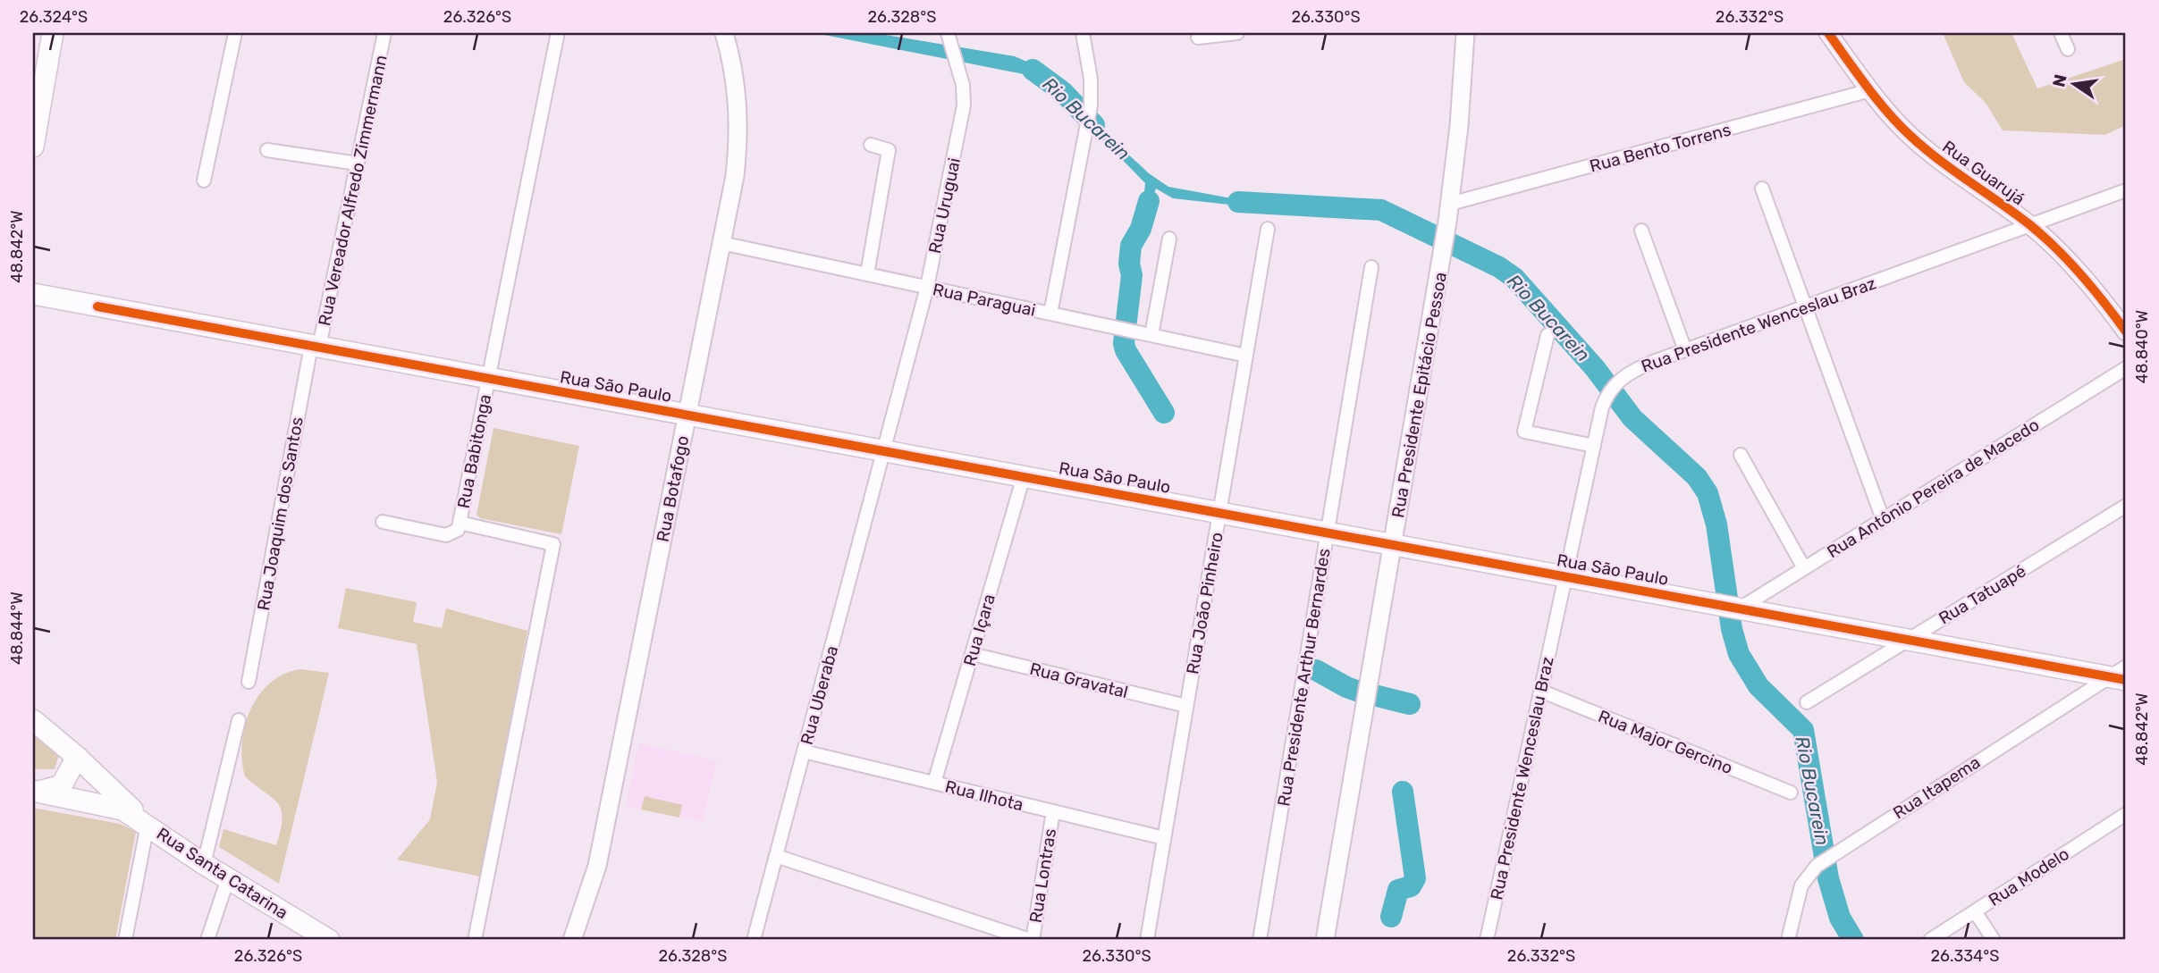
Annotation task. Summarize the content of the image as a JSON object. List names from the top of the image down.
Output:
{
  "streets": {
    "main road": ["Rua São Paulo", "Rua Santa Catarina"],
    "street": [
      "Rua Bento Torrens",
      "Rua Guarujá",
      "Rua Vereador Alfredo Zimmermann",
      "Rua Uruguai",
      "Rua Paraguai",
      "Rua Presidente Wenceslau Braz",
      "Rua Presidente Epitácio Pessoa",
      "Rua Babitonga",
      "Rua Antônio Pereira de Macedo",
      "Rua Botafogo",
      "Rua Joaquim dos Santos",
      "Rua Tatuapé",
      "Rua João Pinheiro",
      "Rua Içara",
      "Rua Presidente Arthur Bernardes",
      "Rua Gravatal",
      "Rua Uberaba",
      "Rua Major Gercino",
      "Rua Itapema",
      "Rua Ilhota",
      "Rua Lontras",
      "Rua Modelo"
    ]
  },
  "crossings": [
    ["Rua Bento Torrens", "Rua Guarujá"],
    ["Rua Bento Torrens", "Rua Presidente Epitácio Pessoa"],
    ["Rua Guarujá", "Rua Presidente Wenceslau Braz"],
    ["Rua Vereador Alfredo Zimmermann", "Rua São Paulo"],
    ["Rua Vereador Alfredo Zimmermann", "Rua Joaquim dos Santos"],
    ["Rua Uruguai", "Rua Paraguai"],
    ["Rua Uruguai", "Rua São Paulo"],
    ["Rua Uruguai", "Rua Uberaba"],
    ["Rua Paraguai", "Rua Botafogo"],
    ["Rua Paraguai", "Rua João Pinheiro"],
    ["Rua Presidente Wenceslau Braz", "Rua São Paulo"],
    ["Rua Presidente Wenceslau Braz", "Rua Major Gercino"],
    ["Rua São Paulo", "Rua Presidente Epitácio Pessoa"],
    ["Rua São Paulo", "Rua Babitonga"],
    ["Rua São Paulo", "Rua Antônio Pereira de Macedo"],
    ["Rua São Paulo", "Rua Botafogo"],
    ["Rua São Paulo", "Rua Joaquim dos Santos"],
    ["Rua São Paulo", "Rua Tatuapé"],
    ["Rua São Paulo", "Rua João Pinheiro"],
    ["Rua São Paulo", "Rua Içara"],
    ["Rua São Paulo", "Rua Presidente Arthur Bernardes"],
    ["Rua São Paulo", "Rua Uberaba"],
    ["Rua São Paulo", "Rua Itapema"],
    ["Rua João Pinheiro", "Rua Gravatal"],
    ["Rua João Pinheiro", "Rua Ilhota"],
    ["Rua Içara", "Rua Gravatal"],
    ["Rua Içara", "Rua Ilhota"],
    ["Rua Uberaba", "Rua Ilhota"],
    ["Rua Ilhota", "Rua Lontras"]
  ],
  "water": ["Rio Bucarein"],
  "north": "left",
  "coordinates": [
    "26.324°S",
    "26.326°S",
    "26.328°S",
    "26.330°S",
    "26.332°S",
    "48.842°W",
    "48.840°W",
    "48.844°W",
    "26.334°S"
  ]
}
